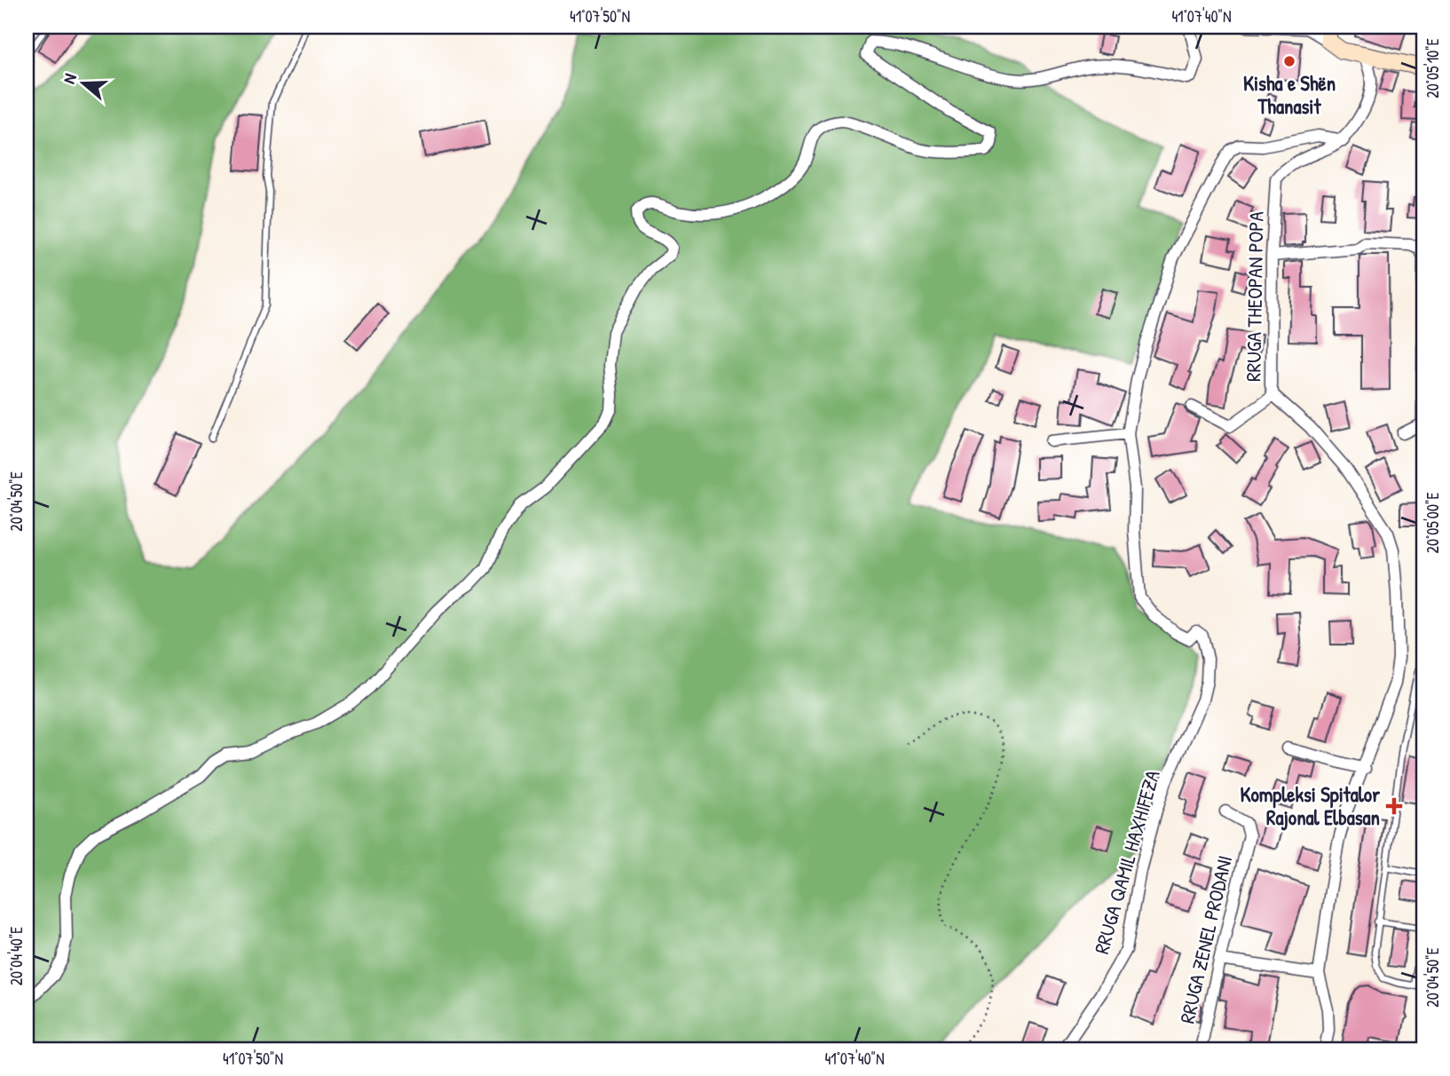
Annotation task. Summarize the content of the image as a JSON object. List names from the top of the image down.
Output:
{
  "streets": {
    "street": ["RRUGA THEOPAN POPA", "RRUGA QAMIL HAXHIFEZA", "RRUGA ZENEL PRODANI"]
  },
  "crossings": [
    ["RRUGA THEOPAN POPA", "RRUGA QAMIL HAXHIFEZA"]
  ],
  "places": {
    "other": ["Kisha e Shën Thanasit"],
    "health": ["Kompleksi Spitalor Rajonal Elbasan"]
  },
  "north": "left",
  "coordinates": [
    "41°07'50\"N",
    "41°07'40\"N",
    "20°05'10\"E",
    "20°04'50\"E",
    "20°05'00\"E",
    "20°04'40\"E"
  ]
}
